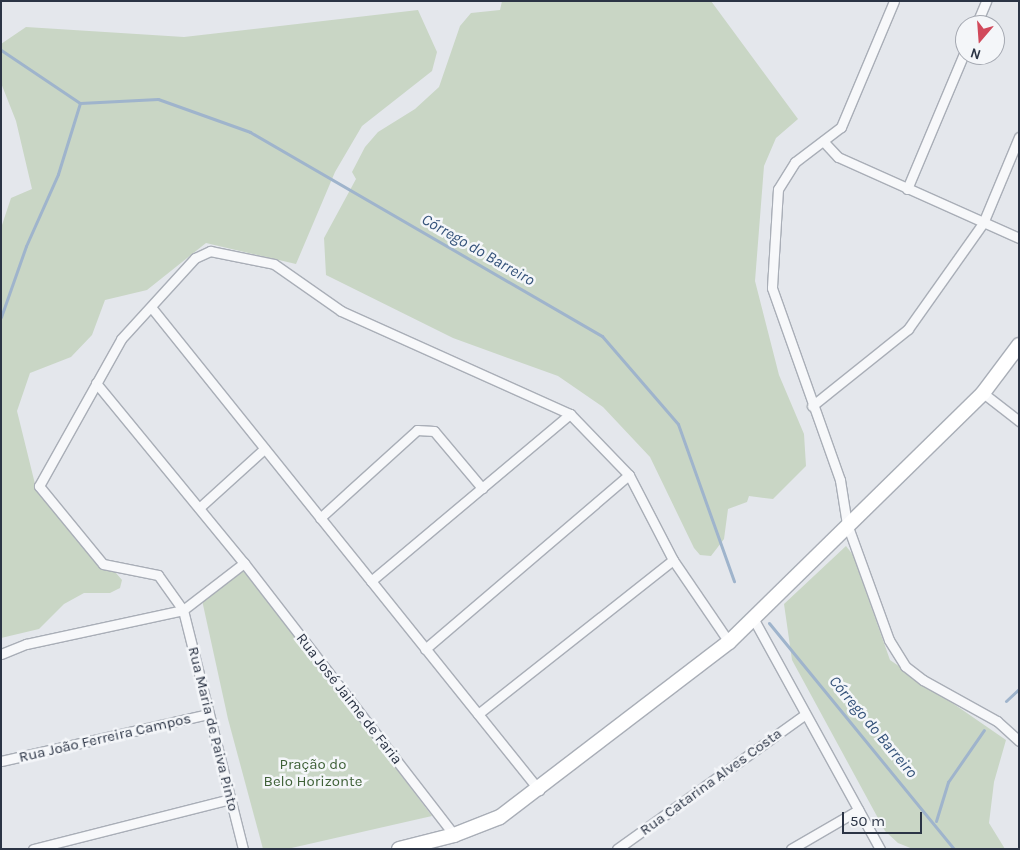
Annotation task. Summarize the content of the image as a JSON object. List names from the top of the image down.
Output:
{
  "streets": {
    "street": [
      "Rua José Jaime de Faria",
      "Rua Maria de Paiva Pinto",
      "Rua João Ferreira Campos",
      "Rua Catarina Alves Costa"
    ]
  },
  "crossings": [
    ["Rua Maria de Paiva Pinto", "Rua João Ferreira Campos"]
  ],
  "water": ["Córrego do Barreiro"],
  "parks": ["Pração do Belo Horizonte"],
  "scale_bar": "50 m",
  "north": "bottom"
}
